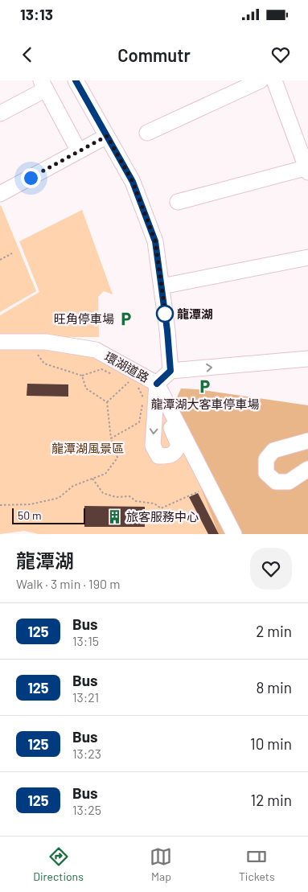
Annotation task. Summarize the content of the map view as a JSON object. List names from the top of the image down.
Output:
{
  "streets": {
    "street": ["環湖道路"]
  },
  "parks": ["龍潭湖風景區"],
  "places": {
    "other": ["龍潭湖"],
    "parking": ["旺角停車場", "龍潭湖大客車停車場"],
    "building": ["旅客服務中心"]
  },
  "lines": ["bus line 125"],
  "scale_bar": "50 m",
  "page": {
    "status": "13:13",
    "header": "Commutr",
    "scale": "50 m",
    "heading": ["龍潭湖", "Walk · 3 min · 190 m"],
    "list": [
      {
        "mark": "125",
        "name": "Bus",
        "note": "13:15",
        "value": "2 min"
      },
      {
        "mark": "125",
        "name": "Bus",
        "note": "13:21",
        "value": "8 min"
      },
      {
        "mark": "125",
        "name": "Bus",
        "note": "13:23",
        "value": "10 min"
      },
      {
        "mark": "125",
        "name": "Bus",
        "note": "13:25",
        "value": "12 min"
      }
    ],
    "tabs": ["Directions", "Map", "Tickets"]
  }
}
